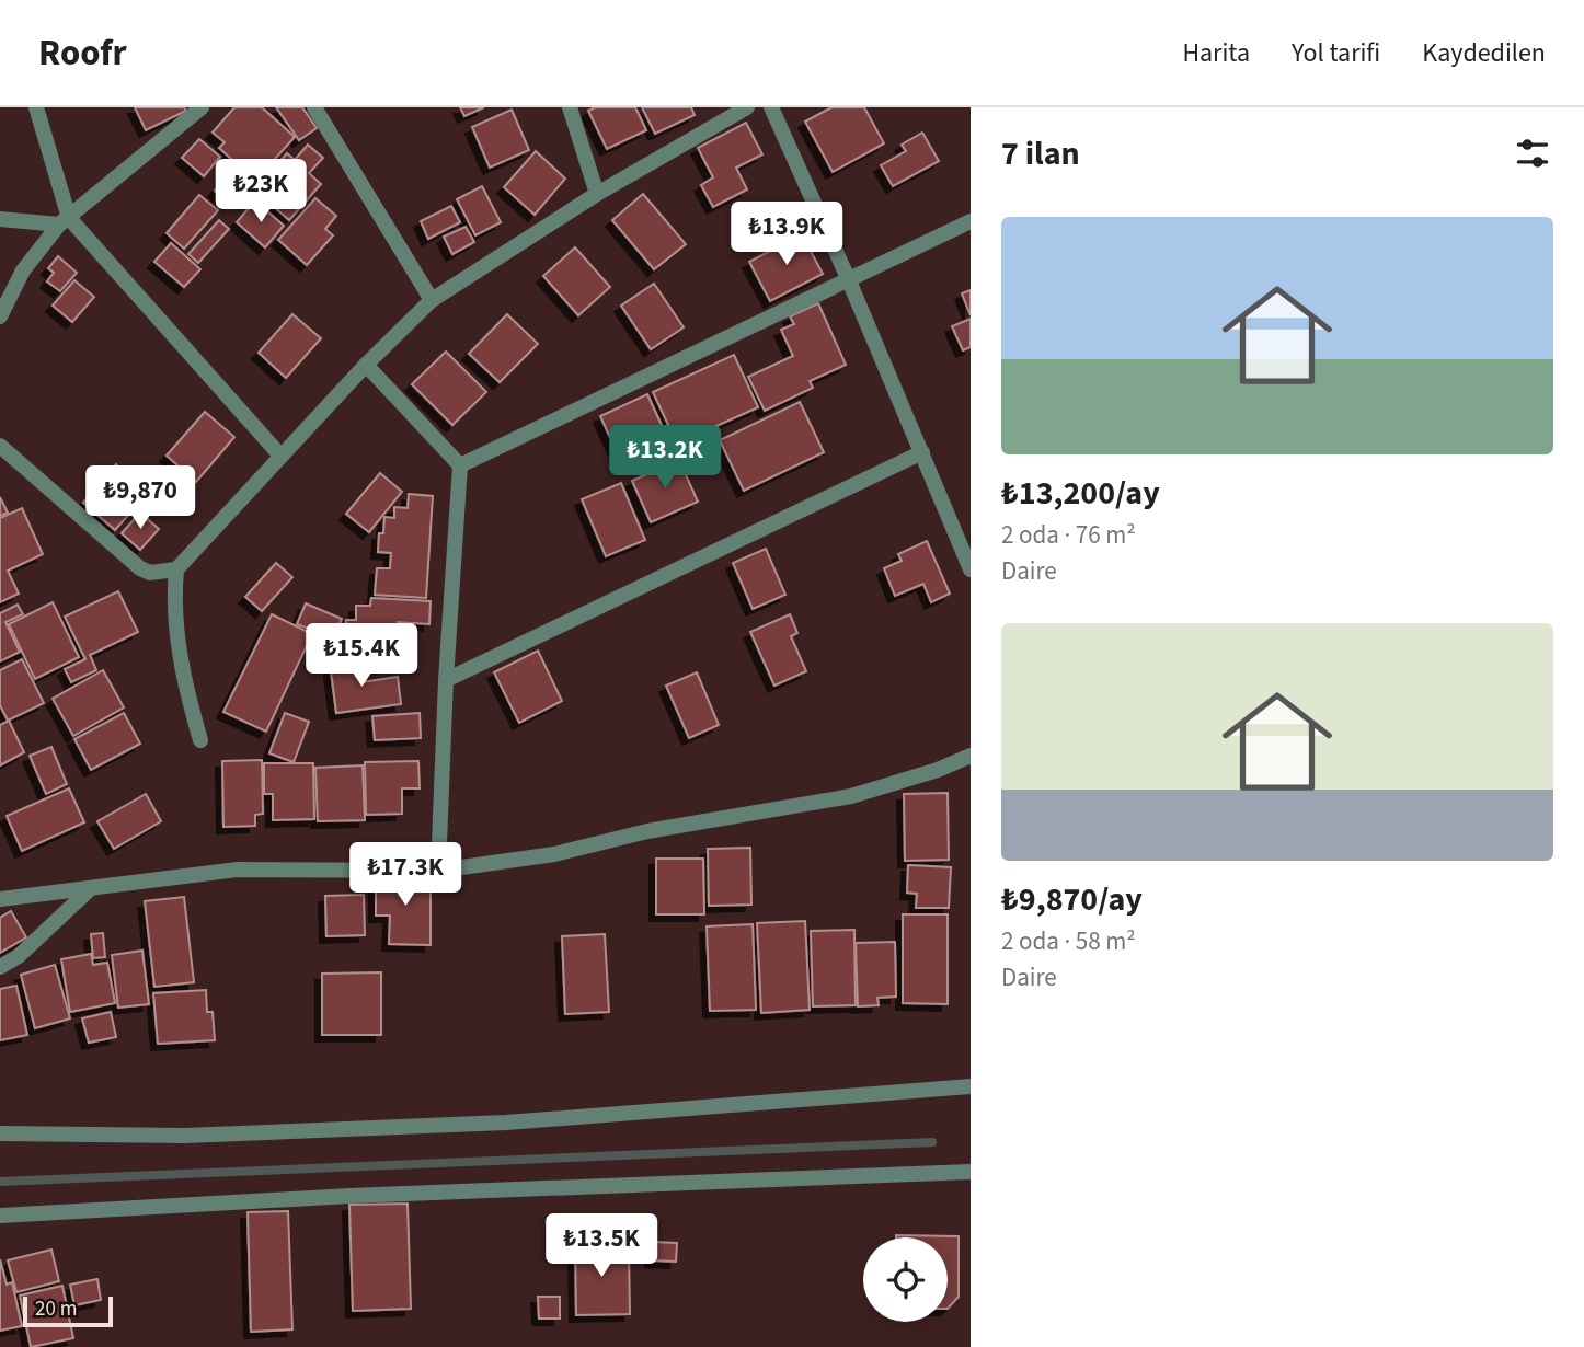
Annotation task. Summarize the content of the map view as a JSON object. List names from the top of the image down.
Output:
{
  "scale_bar": "20 m",
  "page": {
    "header": "Roofr",
    "nav": ["Harita", "Yol tarifi", "Kaydedilen"],
    "heading": "7 ilan",
    "price": [
      "₺23K",
      "₺13.9K",
      "₺13.2K",
      "₺9,870",
      "₺15.4K",
      "₺17.3K",
      "₺13.5K"
    ],
    "list": [
      {
        "name": "₺13,200/ay",
        "note": "2 oda · 76 m² · Daire"
      },
      {
        "name": "₺9,870/ay",
        "note": "2 oda · 58 m² · Daire"
      }
    ],
    "scale": "20 m"
  }
}
